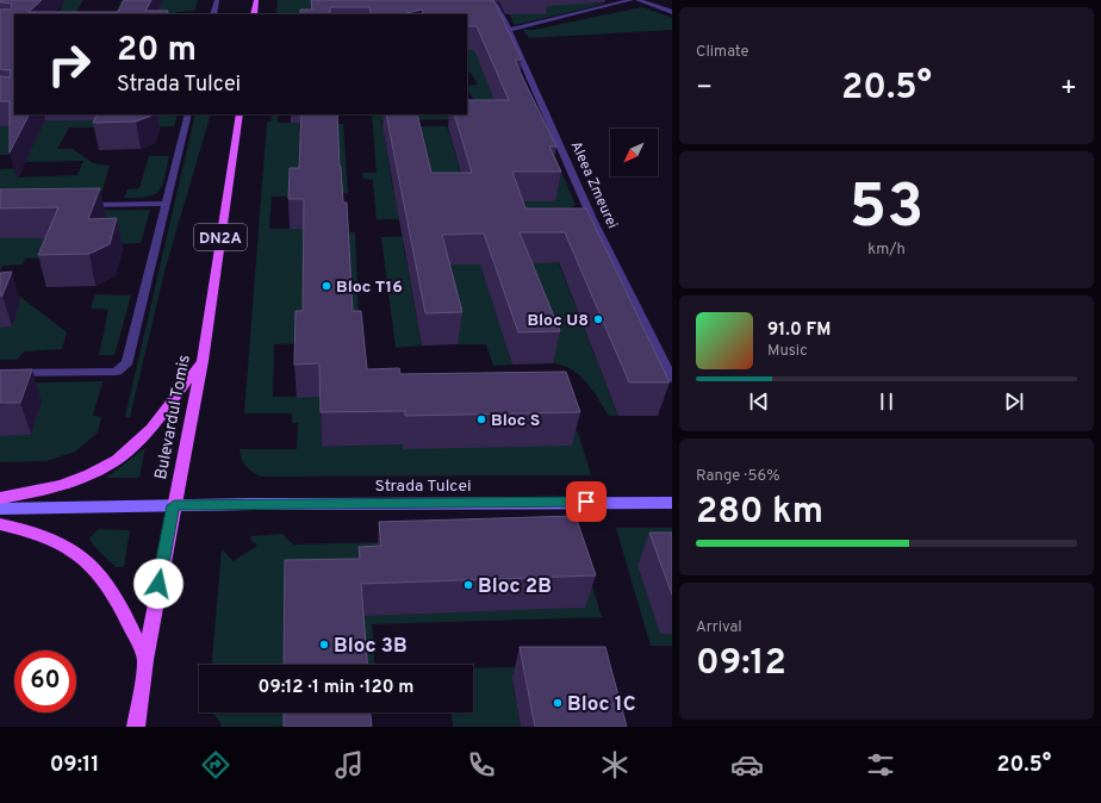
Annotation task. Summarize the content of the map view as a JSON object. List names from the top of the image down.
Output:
{
  "streets": {
    "main road": ["DN2A", "Bulevardul Tomis"],
    "street": ["Aleea Zmeurei", "Strada Tulcei"]
  },
  "crossings": [
    ["Bulevardul Tomis", "Strada Tulcei"]
  ],
  "places": [
    "Bloc T16",
    "Bloc U8",
    "Bloc S",
    "Bloc 2B",
    "Bloc 3B",
    "Bloc 1C"
  ],
  "north": "bottom left",
  "page": {
    "tile": [
      "Climate",
      ["53", "km/h"],
      ["Range · 56%", "280 km"],
      ["Arrival", "09:12"]
    ],
    "turn": ["20 m", "Strada Tulcei"],
    "heat": ["−", "20.5°", "+"],
    "song": ["91.0 FM", "Music"],
    "limit": "60",
    "trip": "09:12 · 1 min · 120 m",
    "tabs": ["09:11", "20.5°"]
  }
}
